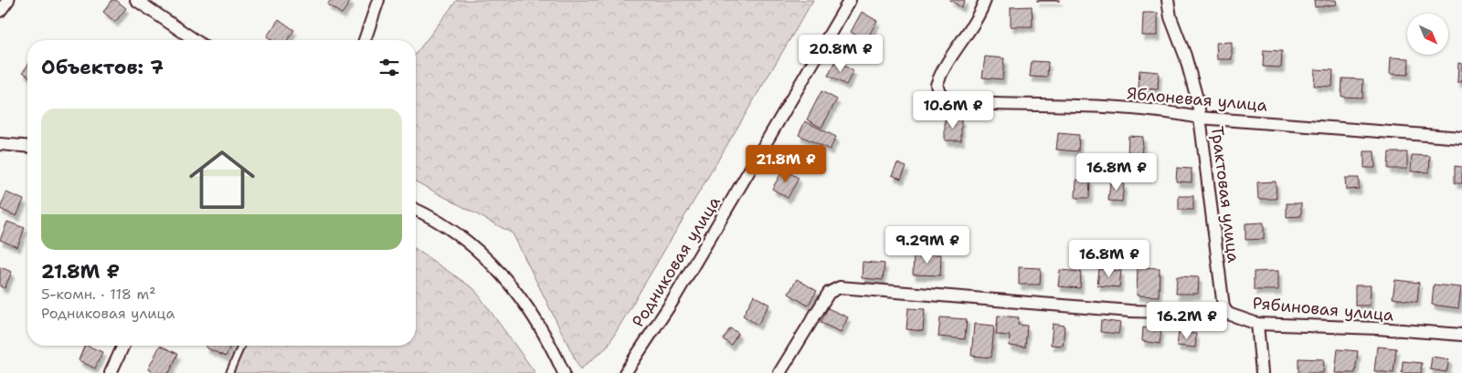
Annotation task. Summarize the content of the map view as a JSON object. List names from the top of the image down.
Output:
{
  "streets": {
    "street": [
      "Яблоневая улица",
      "Трактовая улица",
      "Родниковая улица",
      "Рябиновая улица"
    ]
  },
  "crossings": [
    ["Яблоневая улица", "Трактовая улица"],
    ["Трактовая улица", "Рябиновая улица"]
  ],
  "north": "bottom right",
  "page": {
    "price": [
      "20.8M ₽",
      "10.6M ₽",
      "21.8M ₽",
      "16.8M ₽",
      "9.29M ₽",
      "16.8M ₽",
      "16.2M ₽"
    ],
    "heading": "Объектов: 7",
    "list": [
      {
        "name": "21.8M ₽",
        "note": "5-комн. · 118 m² · Родниковая улица"
      }
    ]
  }
}
